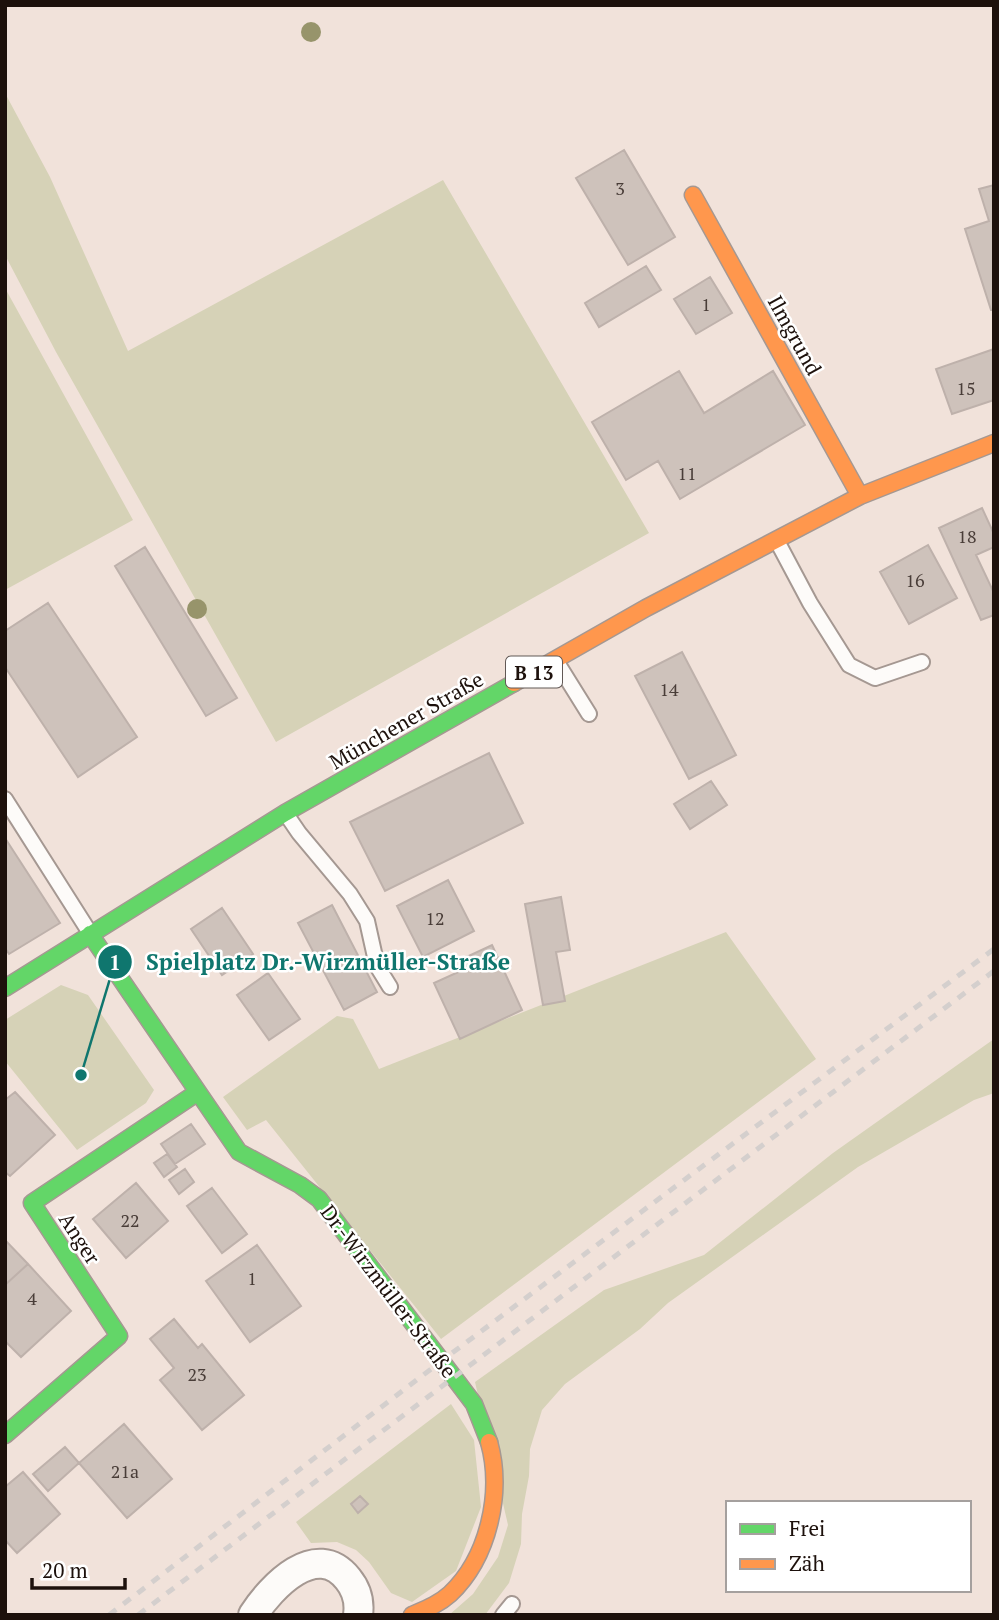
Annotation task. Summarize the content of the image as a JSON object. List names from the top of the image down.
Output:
{
  "streets": {
    "street": [
      "Ilmgrund",
      "B 13",
      "Münchener Straße",
      "Anger",
      "Dr.-Wirzmüller-Straße"
    ]
  },
  "crossings": [
    ["Ilmgrund", "Münchener Straße"],
    ["Münchener Straße", "Dr.-Wirzmüller-Straße"],
    ["Anger", "Dr.-Wirzmüller-Straße"]
  ],
  "places": ["Spielplatz Dr.-Wirzmüller-Straße"],
  "house_numbers": [
    "3",
    "1",
    "15",
    "11",
    "18",
    "16",
    "14",
    "12",
    "22",
    "1",
    "4",
    "23",
    "21a"
  ],
  "legend": ["Frei", "Zäh"],
  "scale_bar": "20 m"
}
